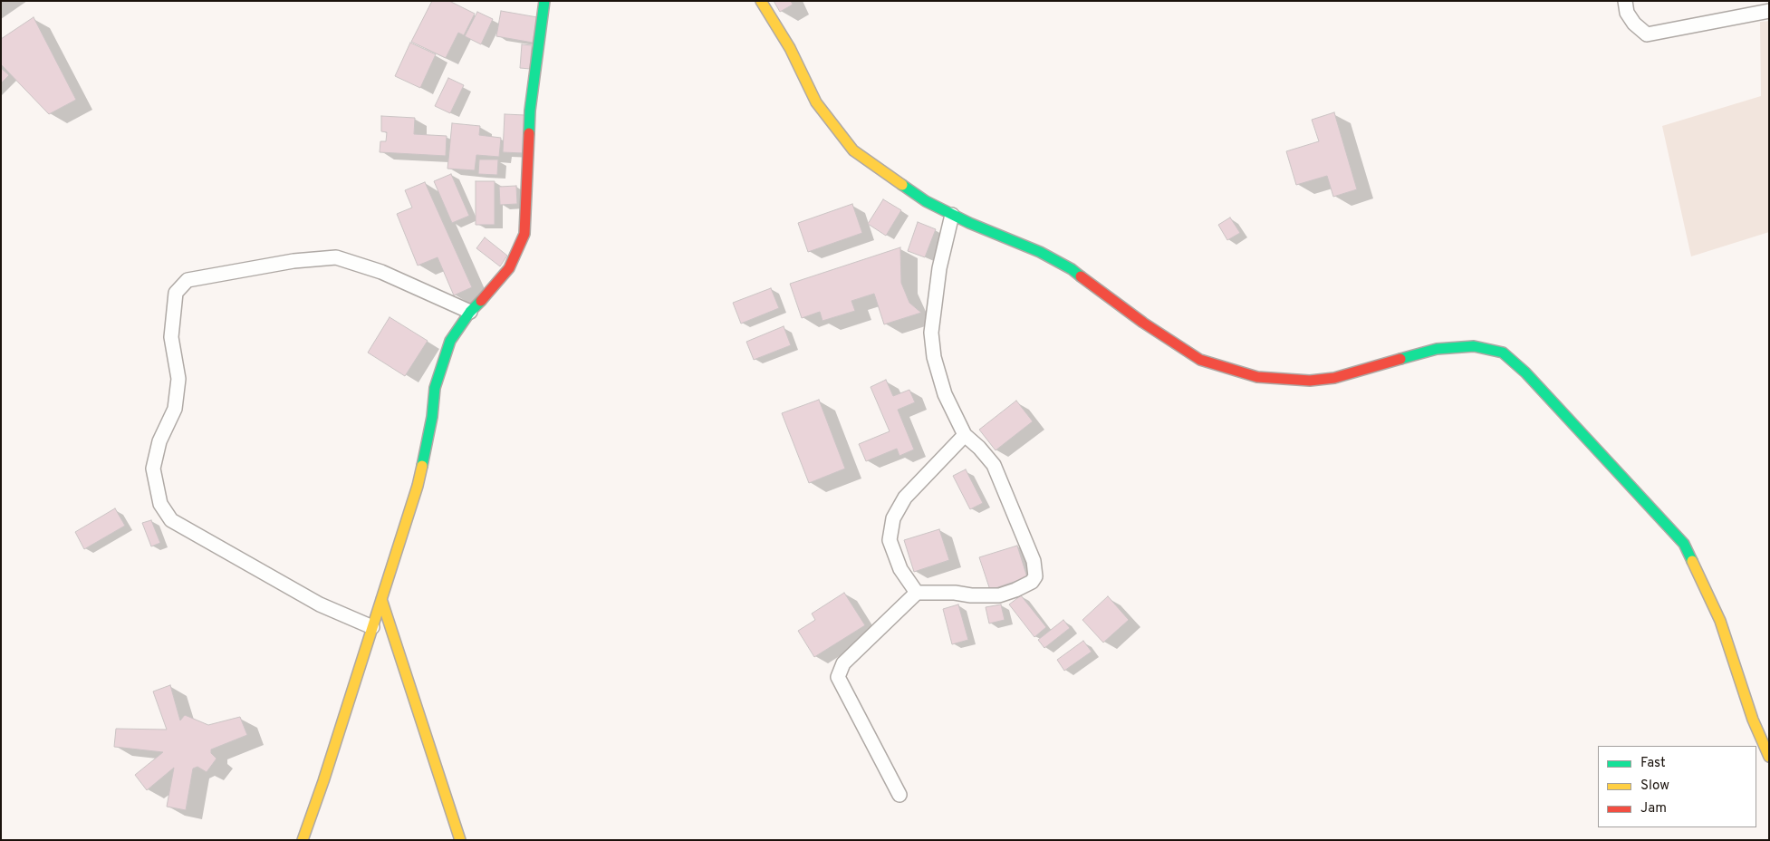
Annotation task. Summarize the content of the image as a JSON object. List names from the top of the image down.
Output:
{
  "legend": ["Fast", "Slow", "Jam"]
}
